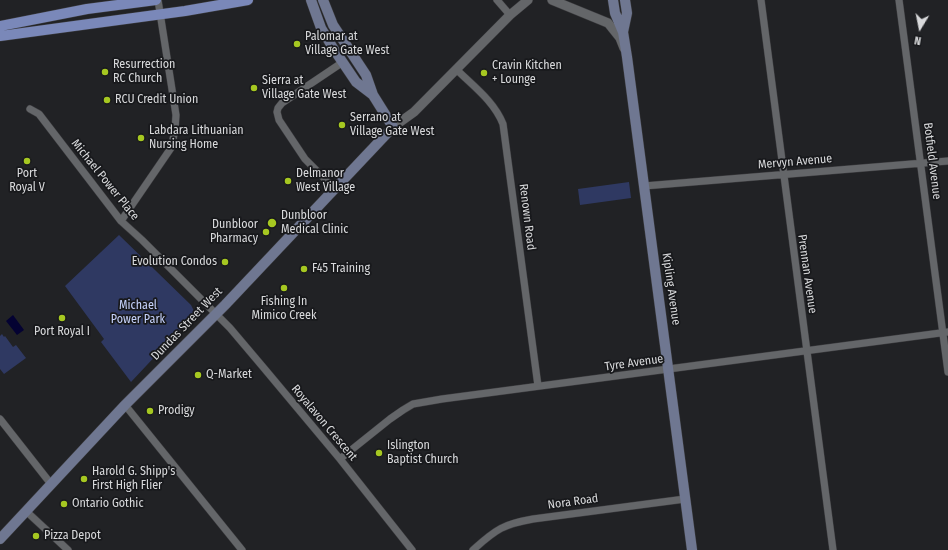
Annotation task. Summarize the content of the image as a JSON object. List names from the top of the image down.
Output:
{
  "streets": {
    "main road": ["Kipling Avenue", "Dundas Street West"],
    "street": [
      "Botfield Avenue",
      "Mervyn Avenue",
      "Michael Power Place",
      "Renown Road",
      "Prennan Avenue",
      "Tyre Avenue",
      "Royalavon Crescent",
      "Nora Road"
    ]
  },
  "crossings": [
    ["Botfield Avenue", "Mervyn Avenue"],
    ["Botfield Avenue", "Tyre Avenue"],
    ["Mervyn Avenue", "Prennan Avenue"],
    ["Mervyn Avenue", "Kipling Avenue"],
    ["Michael Power Place", "Dundas Street West"],
    ["Michael Power Place", "Royalavon Crescent"],
    ["Renown Road", "Dundas Street West"],
    ["Renown Road", "Tyre Avenue"],
    ["Prennan Avenue", "Tyre Avenue"],
    ["Kipling Avenue", "Tyre Avenue"],
    ["Kipling Avenue", "Nora Road"],
    ["Dundas Street West", "Royalavon Crescent"],
    ["Tyre Avenue", "Royalavon Crescent"]
  ],
  "parks": ["Michael Power Park"],
  "places": [
    "Palomar at Village Gate West",
    "Resurrection RC Church",
    "Cravin Kitchen + Lounge",
    "Sierra at Village Gate West",
    "RCU Credit Union",
    "Serrano at Village Gate West",
    "Labdara Lithuanian Nursing Home",
    "Port Royal V",
    "Delmanor West Village",
    "Dunbloor Medical Clinic",
    "Dunbloor Pharmacy",
    "Evolution Condos",
    "F45 Training",
    "Fishing In Mimico Creek",
    "Port Royal I",
    "Q-Market",
    "Prodigy",
    "Islington Baptist Church",
    "Harold G. Shipp's First High Flier",
    "Ontario Gothic",
    "Pizza Depot"
  ],
  "north": "bottom"
}
